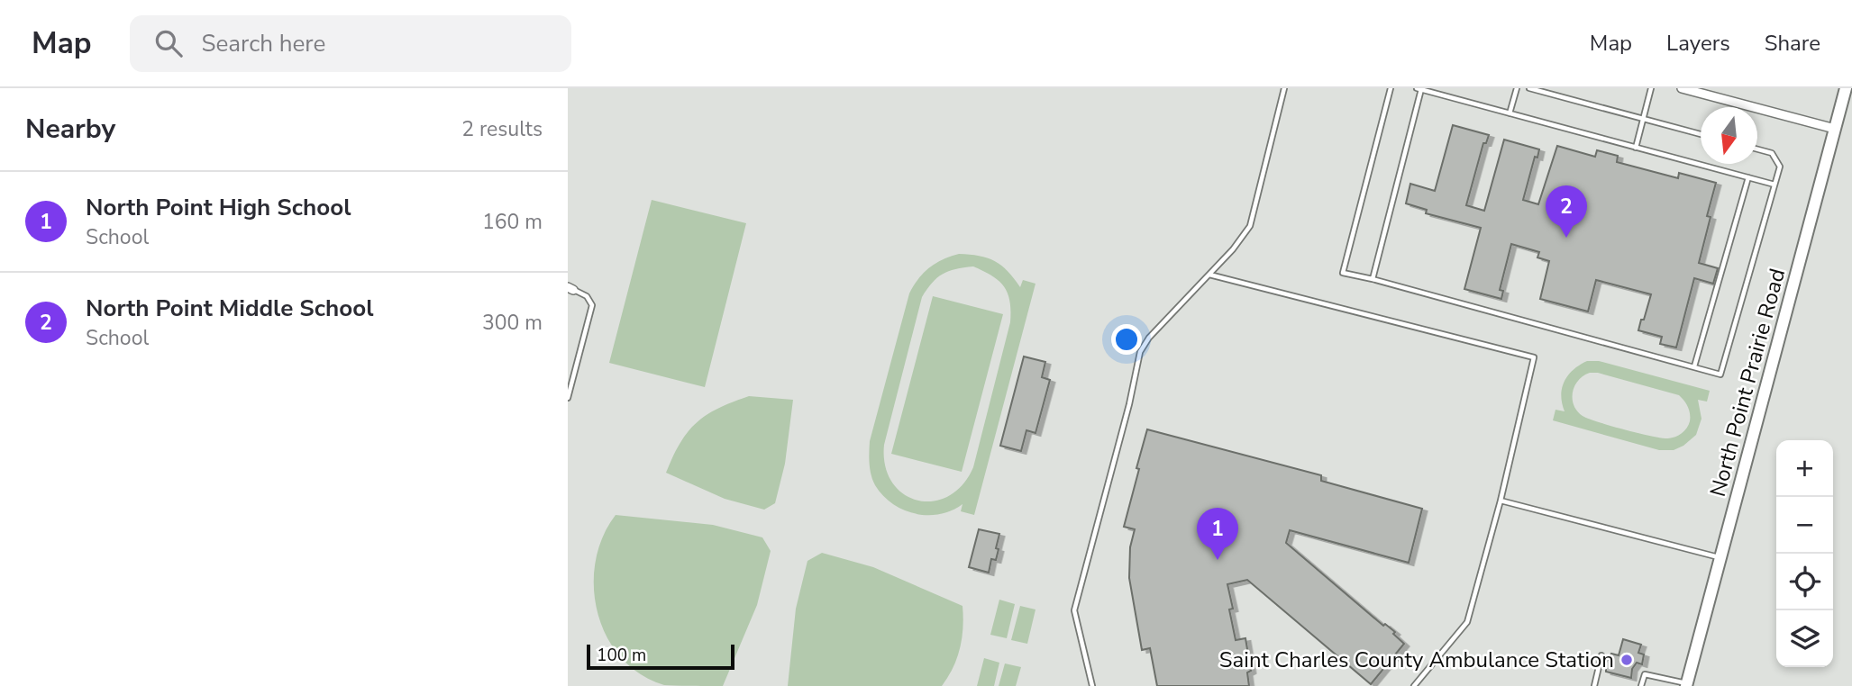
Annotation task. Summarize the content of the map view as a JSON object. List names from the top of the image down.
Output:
{
  "streets": {
    "street": ["North Point Prairie Road"]
  },
  "places": ["Saint Charles County Ambulance Station"],
  "scale_bar": "100 m",
  "north": "bottom",
  "page": {
    "header": "Map",
    "search": "Search here",
    "nav": ["Map", "Layers", "Share"],
    "heading": ["Nearby", "2 results"],
    "list": [
      {
        "mark": "1",
        "name": "North Point High School",
        "note": "School",
        "value": "160 m"
      },
      {
        "mark": "2",
        "name": "North Point Middle School",
        "note": "School",
        "value": "300 m"
      }
    ],
    "pins": ["2", "1"],
    "map_buttons": ["+", "−"],
    "scale": "100 m"
  }
}
